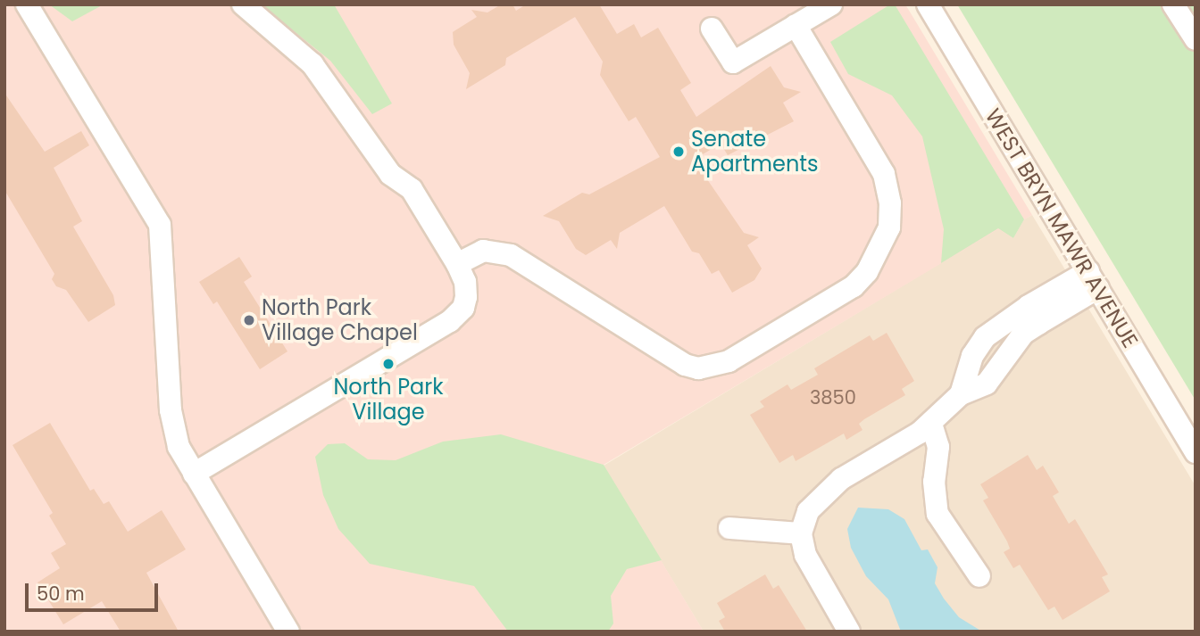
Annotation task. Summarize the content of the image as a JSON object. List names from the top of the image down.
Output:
{
  "streets": {
    "street": ["WEST BRYN MAWR AVENUE"]
  },
  "places": ["Senate Apartments", "North Park Village Chapel", "North Park Village"],
  "house_numbers": ["3850"],
  "scale_bar": "50 m"
}
